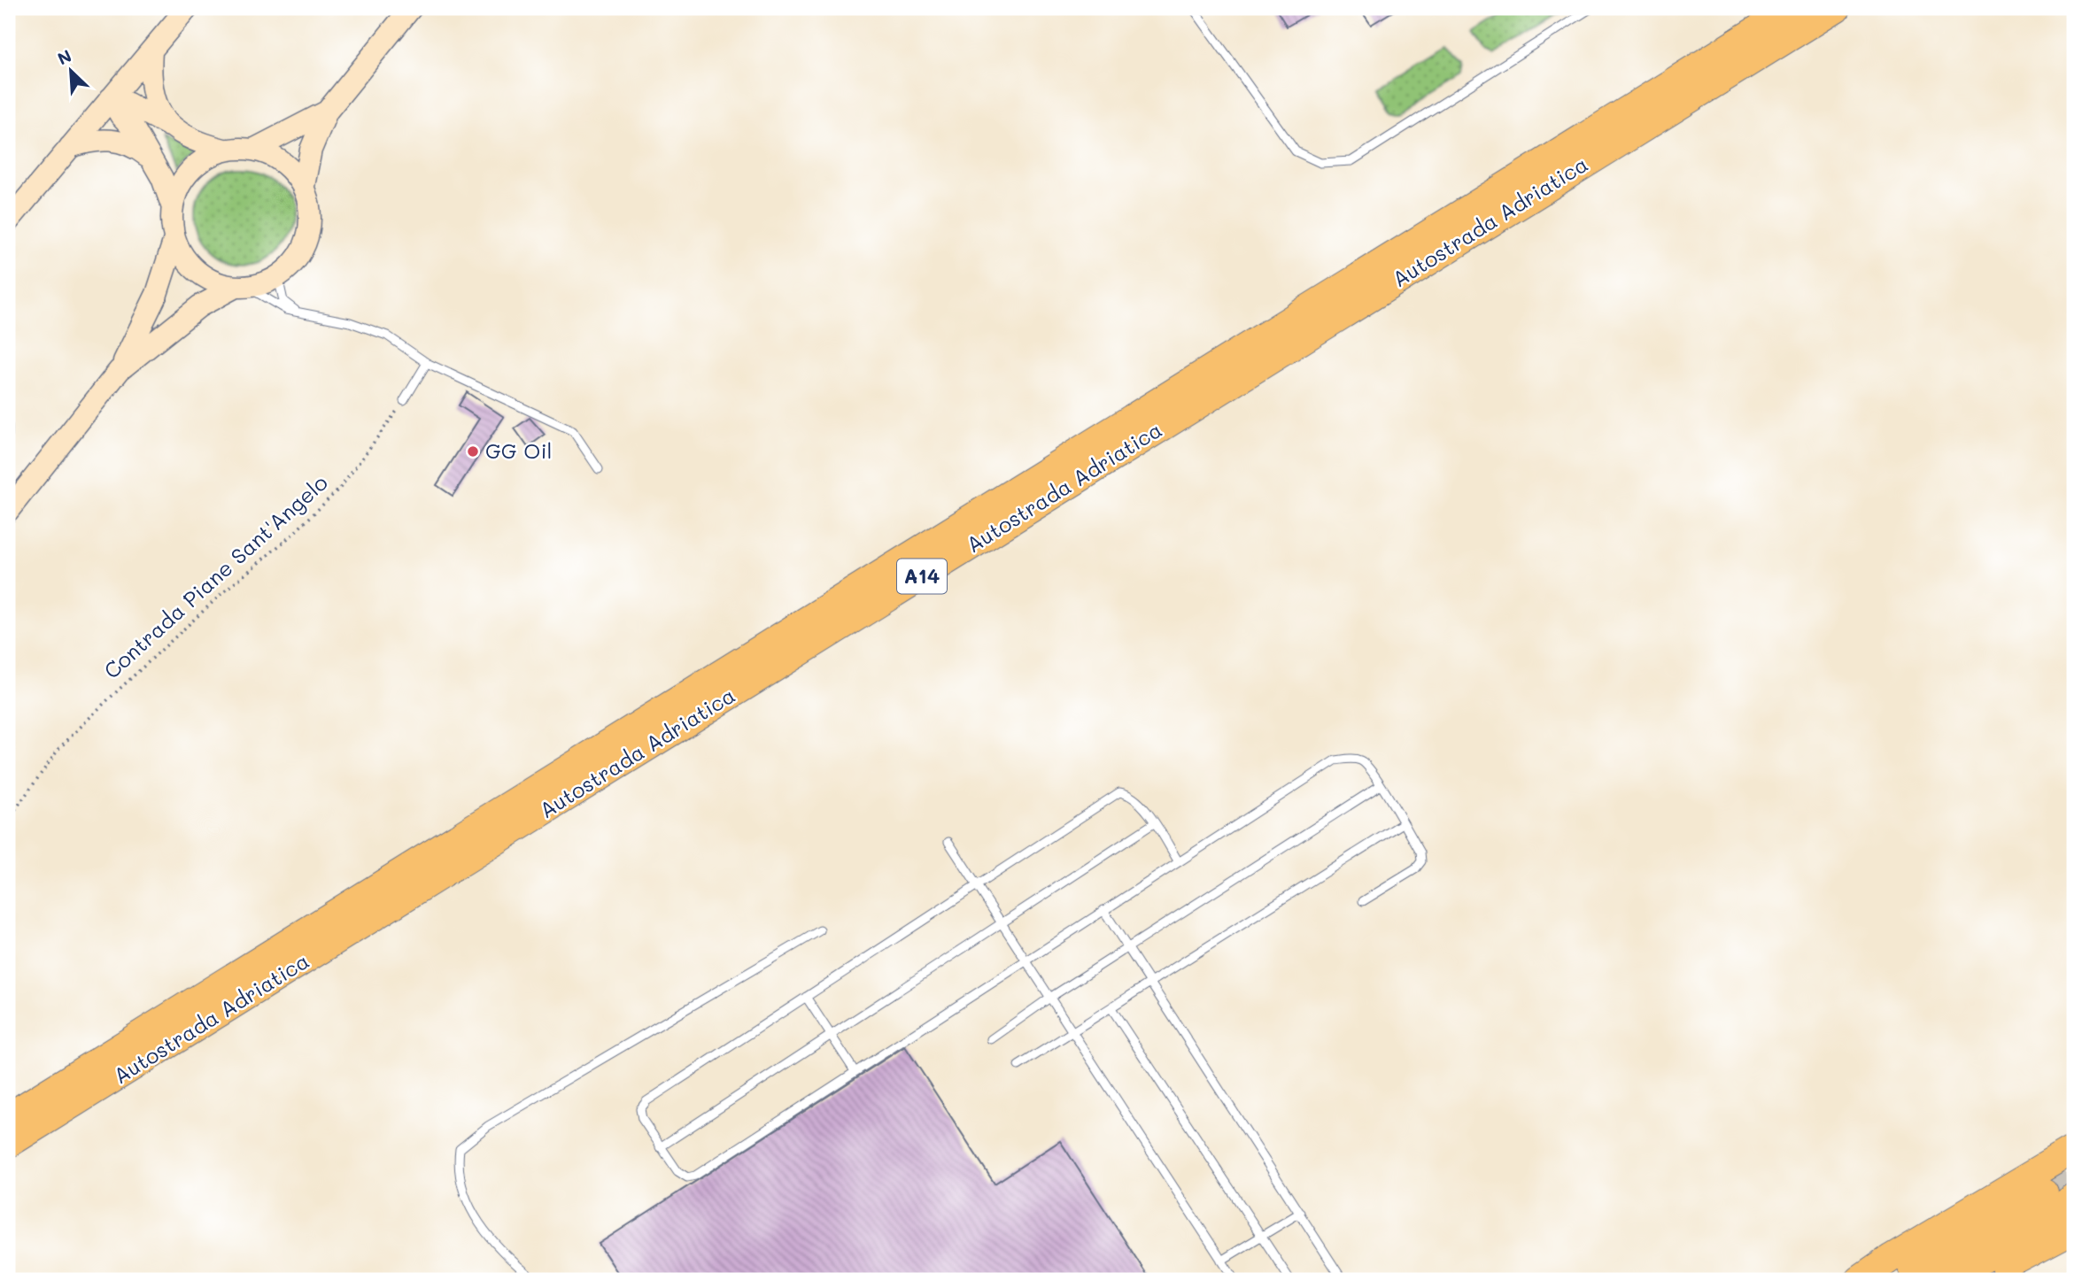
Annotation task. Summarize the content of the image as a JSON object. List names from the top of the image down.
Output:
{
  "streets": {
    "highway": ["Autostrada Adriatica", "A14"],
    "path": ["Contrada Piane Sant'Angelo"]
  },
  "places": ["GG Oil"],
  "north": "top left"
}
